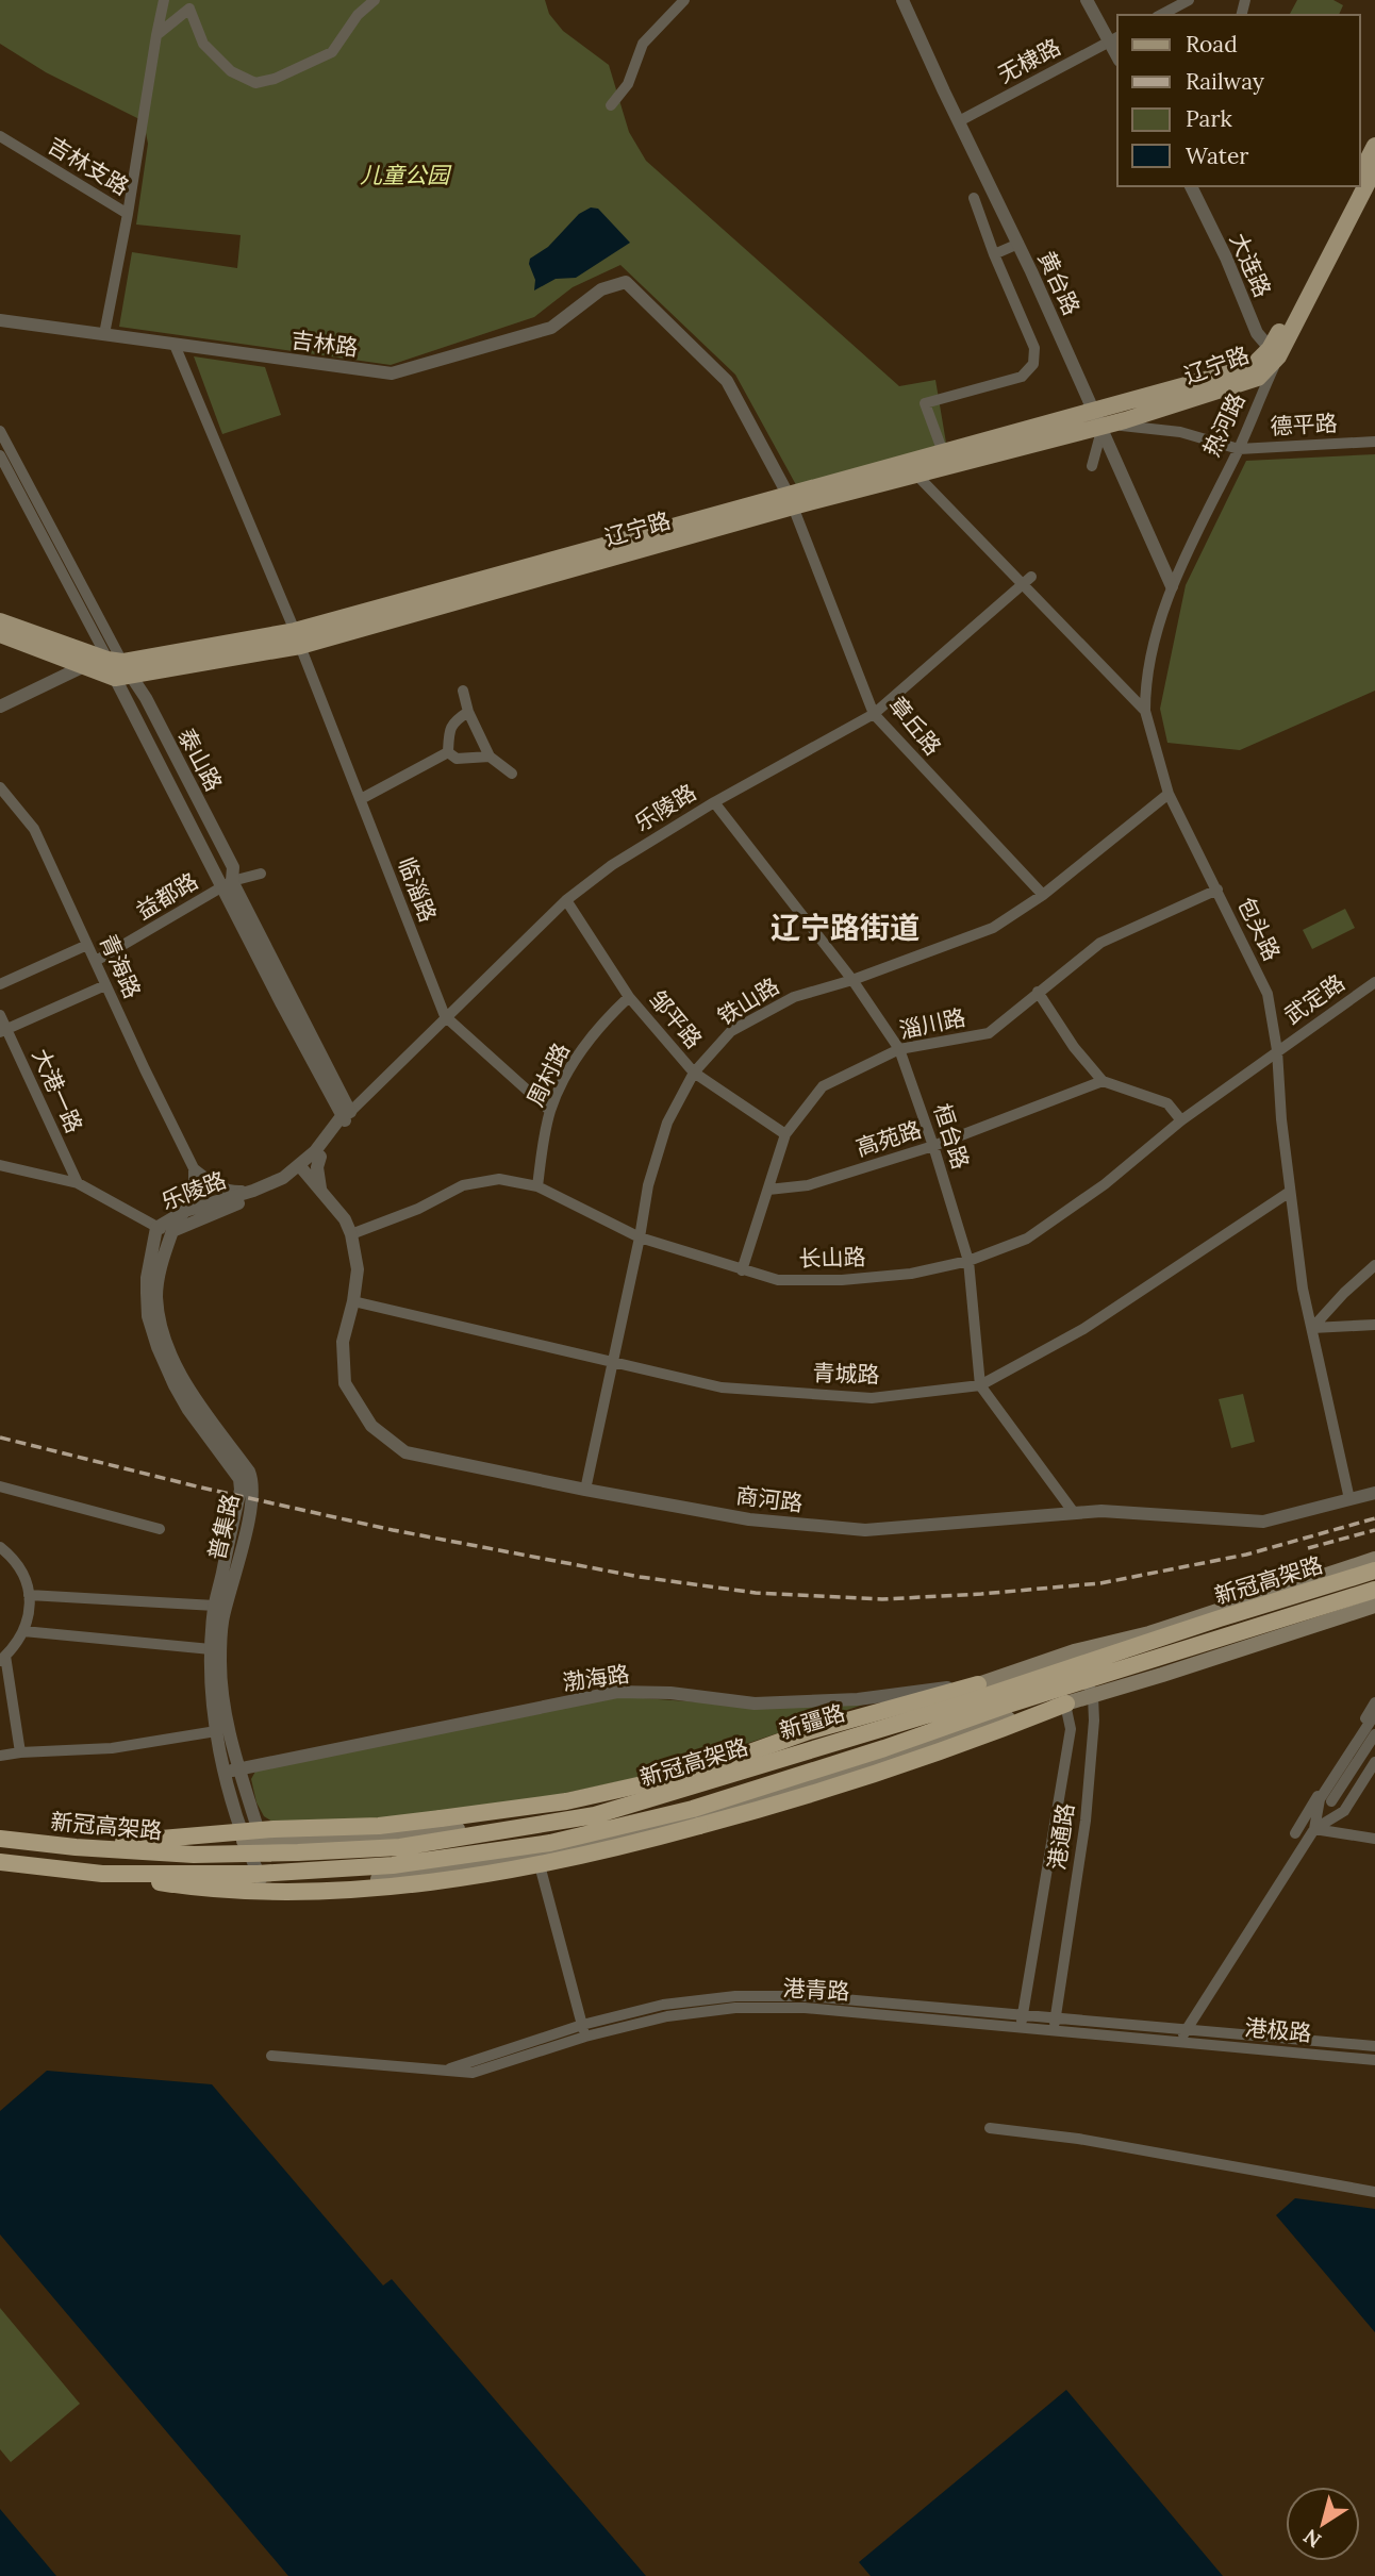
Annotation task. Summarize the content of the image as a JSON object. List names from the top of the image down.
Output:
{
  "streets": {
    "highway": ["新冠高架路"],
    "main road": ["辽宁路", "热河路", "新疆路"],
    "street": [
      "无棣路",
      "吉林支路",
      "大连路",
      "黄台路",
      "吉林路",
      "德平路",
      "章丘路",
      "泰山路",
      "乐陵路",
      "临淄路",
      "益都路",
      "包头路",
      "青海路",
      "武定路",
      "铁山路",
      "邹平路",
      "淄川路",
      "周村路",
      "大港一路",
      "桓台路",
      "高苑路",
      "长山路",
      "青城路",
      "商河路",
      "普集路",
      "渤海路",
      "港通路",
      "港青路",
      "港极路"
    ]
  },
  "crossings": [
    ["无棣路", "黄台路"],
    ["吉林支路", "吉林路"],
    ["大连路", "辽宁路"],
    ["大连路", "热河路"],
    ["黄台路", "辽宁路"],
    ["黄台路", "热河路"],
    ["黄台路", "德平路"],
    ["吉林路", "章丘路"],
    ["吉林路", "临淄路"],
    ["辽宁路", "热河路"],
    ["辽宁路", "德平路"],
    ["辽宁路", "章丘路"],
    ["辽宁路", "泰山路"],
    ["辽宁路", "临淄路"],
    ["辽宁路", "包头路"],
    ["热河路", "德平路"],
    ["热河路", "包头路"],
    ["章丘路", "乐陵路"],
    ["章丘路", "铁山路"],
    ["泰山路", "乐陵路"],
    ["泰山路", "益都路"],
    ["乐陵路", "临淄路"],
    ["乐陵路", "包头路"],
    ["乐陵路", "邹平路"],
    ["乐陵路", "桓台路"],
    ["乐陵路", "商河路"],
    ["乐陵路", "普集路"],
    ["临淄路", "周村路"],
    ["益都路", "青海路"],
    ["包头路", "武定路"],
    ["包头路", "铁山路"],
    ["包头路", "淄川路"],
    ["包头路", "长山路"],
    ["包头路", "青城路"],
    ["包头路", "商河路"],
    ["武定路", "长山路"],
    ["铁山路", "邹平路"],
    ["铁山路", "桓台路"],
    ["铁山路", "长山路"],
    ["铁山路", "青城路"],
    ["铁山路", "商河路"],
    ["邹平路", "淄川路"],
    ["邹平路", "周村路"],
    ["淄川路", "桓台路"],
    ["淄川路", "高苑路"],
    ["淄川路", "长山路"],
    ["周村路", "长山路"],
    ["桓台路", "高苑路"],
    ["桓台路", "长山路"],
    ["桓台路", "青城路"],
    ["长山路", "商河路"],
    ["青城路", "商河路"],
    ["普集路", "渤海路"],
    ["普集路", "新疆路"],
    ["渤海路", "新疆路"],
    ["新疆路", "港通路"],
    ["港通路", "港青路"],
    ["港青路", "港极路"]
  ],
  "districts": ["辽宁路街道"],
  "parks": ["儿童公园"],
  "legend": [
    "Road",
    "Railway",
    "Park",
    "Water"
  ],
  "north": "bottom left"
}
